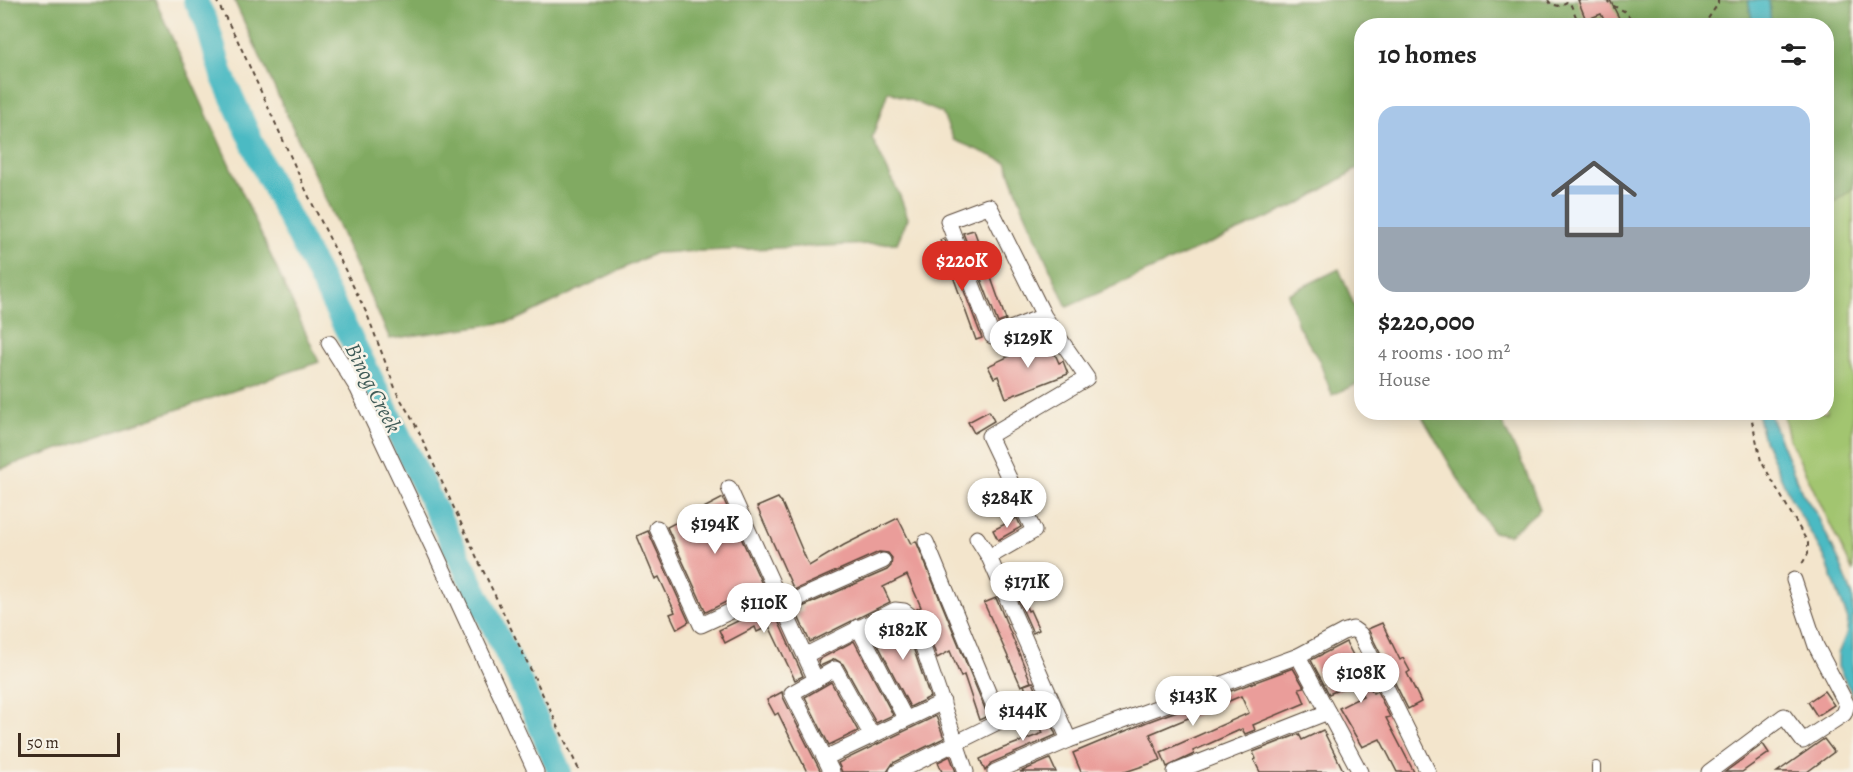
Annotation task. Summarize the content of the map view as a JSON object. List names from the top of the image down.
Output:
{
  "water": ["Binog Creek"],
  "scale_bar": "50 m",
  "page": {
    "heading": "10 homes",
    "list": [
      {
        "name": "$220,000",
        "note": "4 rooms · 100 m² · House"
      }
    ],
    "price": [
      "$220K",
      "$129K",
      "$284K",
      "$194K",
      "$171K",
      "$110K",
      "$182K",
      "$108K",
      "$143K",
      "$144K"
    ],
    "scale": "50 m"
  }
}
